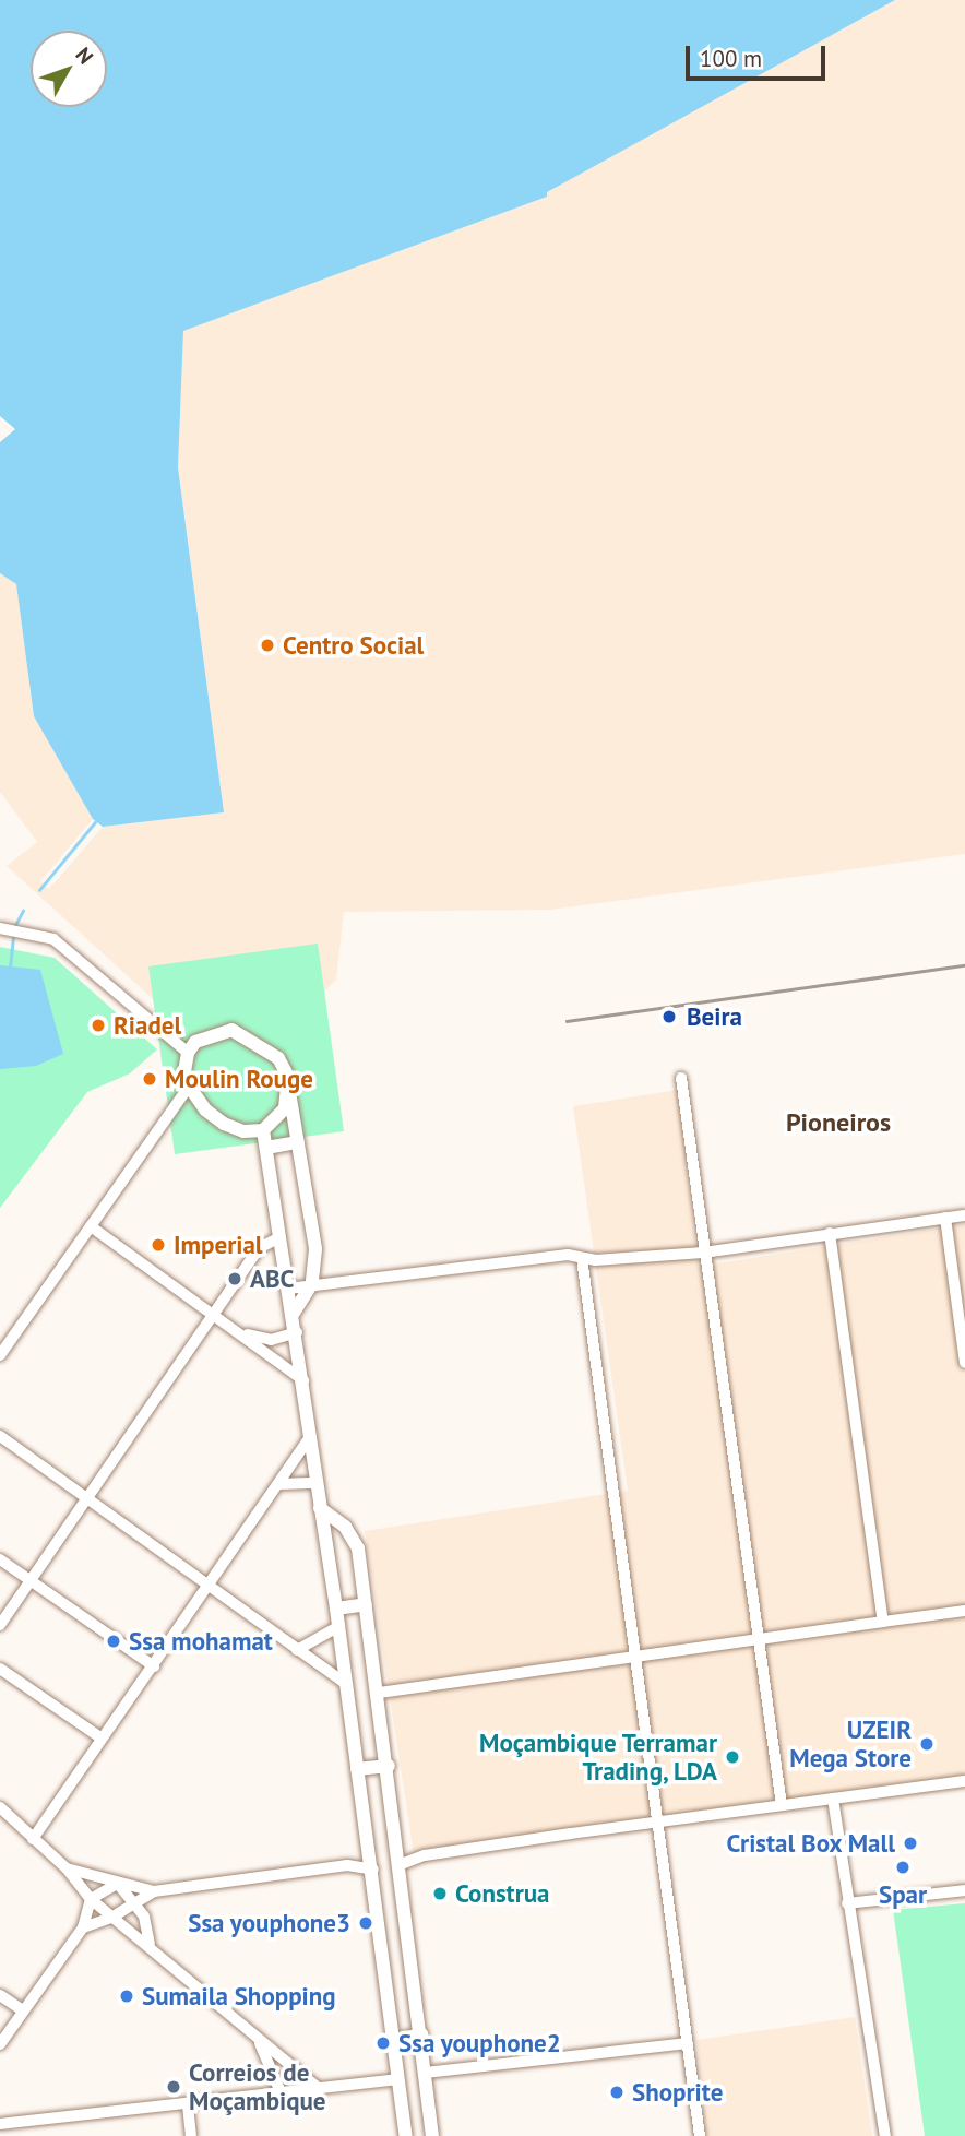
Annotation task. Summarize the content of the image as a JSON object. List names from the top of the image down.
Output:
{
  "districts": ["Pioneiros"],
  "places": [
    "Centro Social",
    "Beira",
    "Riadel",
    "Moulin Rouge",
    "Imperial",
    "ABC",
    "Ssa mohamat",
    "UZEIR Mega Store",
    "Moçambique Terramar Trading, LDA",
    "Cristal Box Mall",
    "Spar",
    "Construa",
    "Ssa youphone3",
    "Sumaila Shopping",
    "Ssa youphone2",
    "Correios de Moçambique",
    "Shoprite"
  ],
  "scale_bar": "100 m",
  "north": "top right"
}
